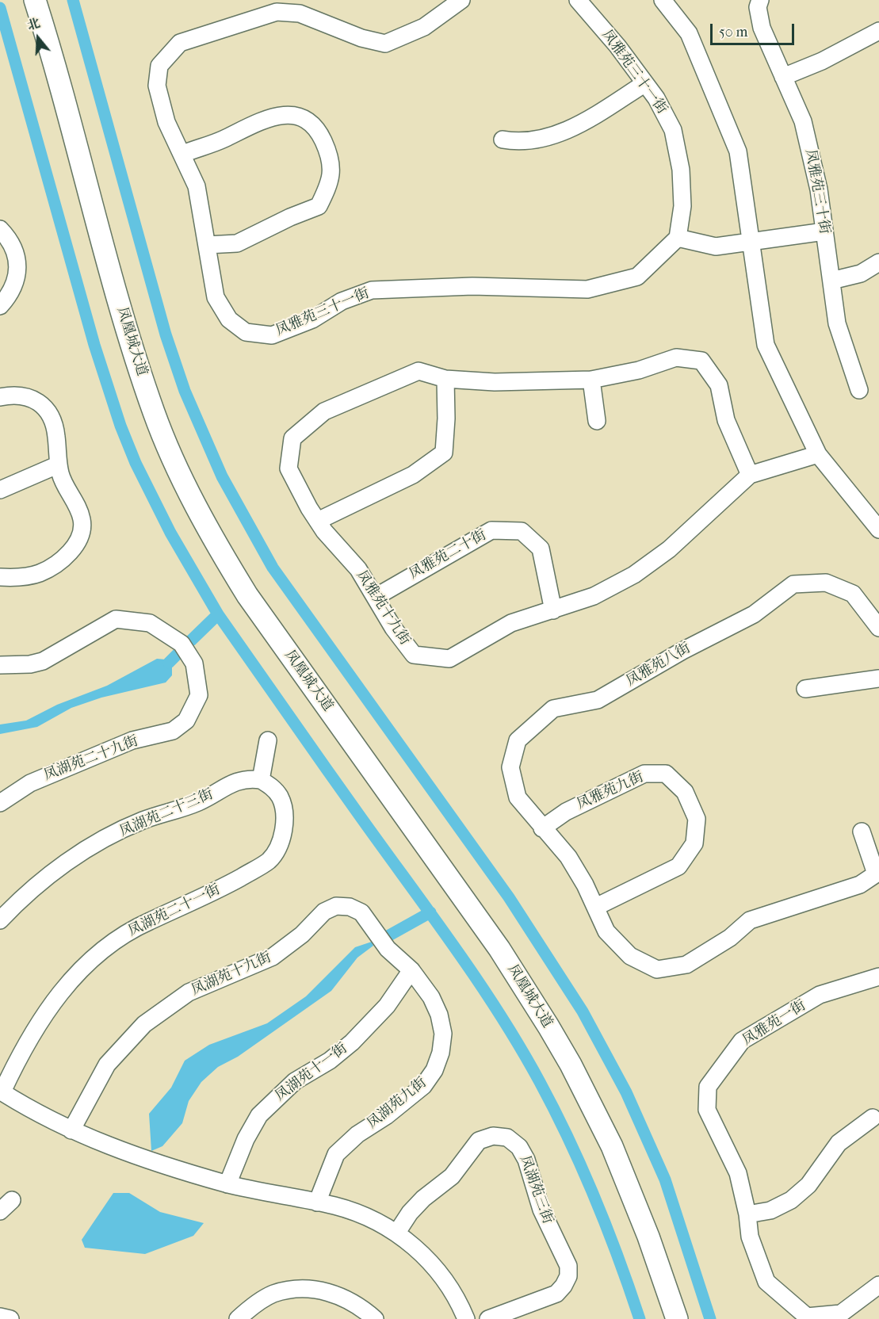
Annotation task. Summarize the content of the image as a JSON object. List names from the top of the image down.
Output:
{
  "streets": {
    "main road": ["凤凰城大道"],
    "street": [
      "凤雅苑三十一街",
      "凤雅苑三十街",
      "凤雅苑二十街",
      "凤雅苑十九街",
      "凤雅苑八街",
      "凤湖苑二十九街",
      "凤雅苑九街",
      "凤湖苑二十三街",
      "凤湖苑二十一街",
      "凤湖苑十九街",
      "凤雅苑一街",
      "凤湖苑十一街",
      "凤湖苑九街",
      "凤湖苑三街"
    ]
  },
  "crossings": [
    ["凤雅苑二十街", "凤雅苑十九街"],
    ["凤雅苑八街", "凤雅苑九街"],
    ["凤湖苑二十三街", "凤湖苑二十一街"],
    ["凤湖苑十九街", "凤湖苑十一街"],
    ["凤湖苑十九街", "凤湖苑九街"],
    ["凤湖苑十一街", "凤湖苑九街"]
  ],
  "scale_bar": "50 m",
  "north": "top"
}
